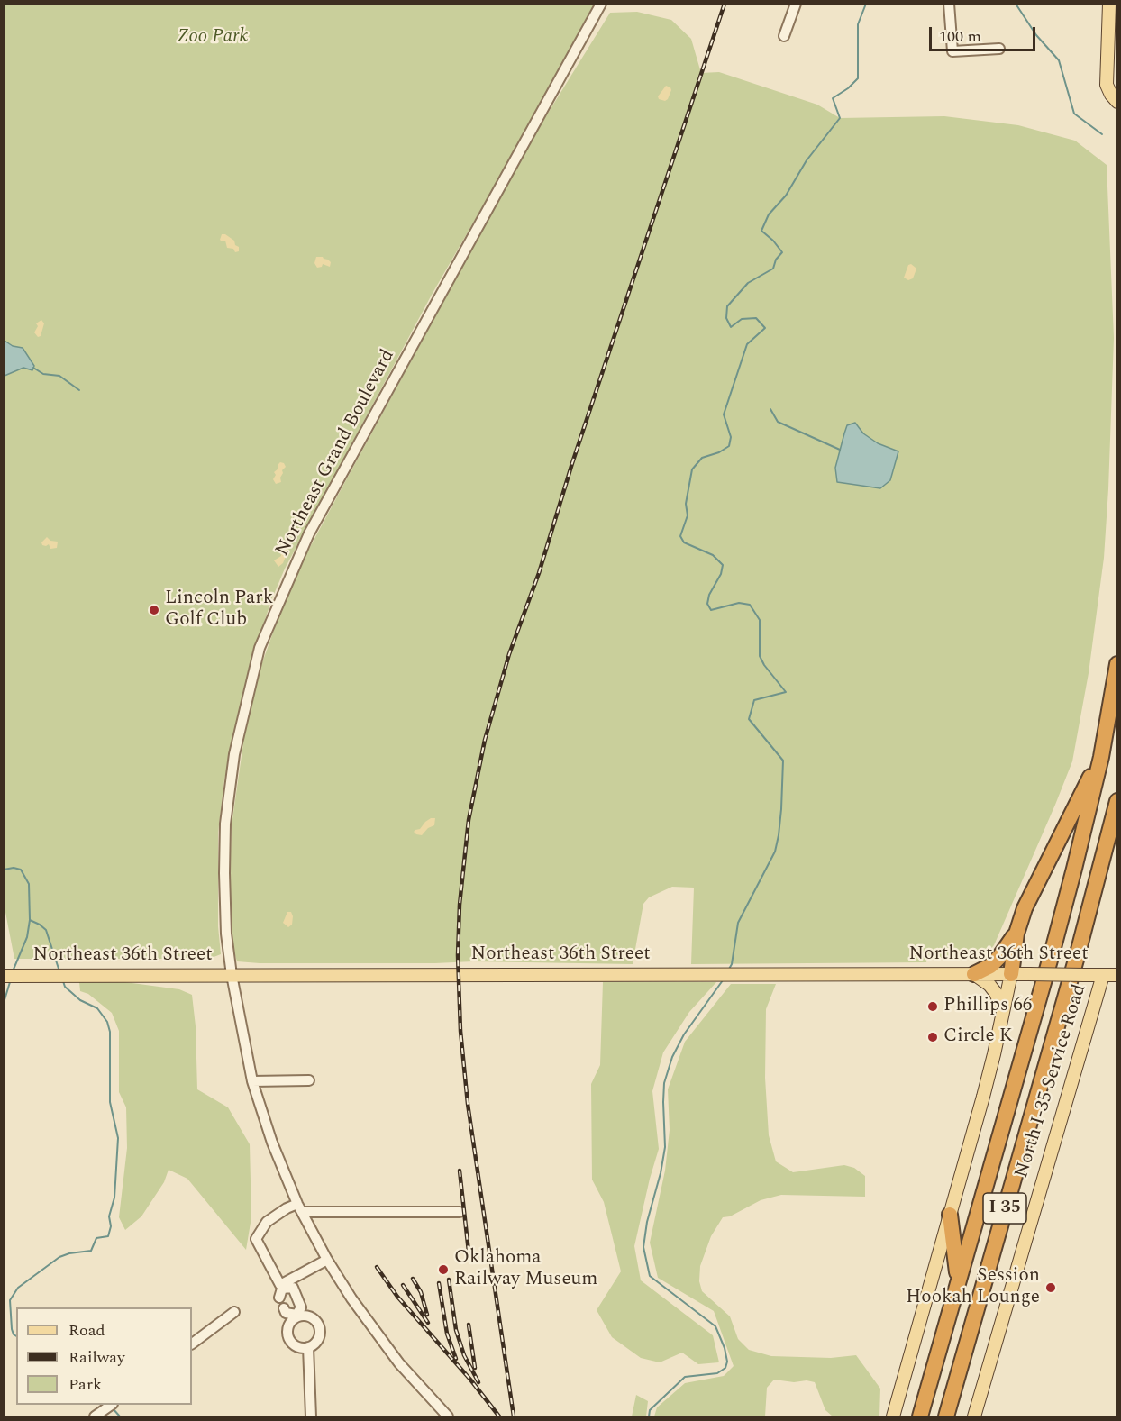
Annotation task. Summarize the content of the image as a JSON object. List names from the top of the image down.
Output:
{
  "streets": {
    "highway": ["I 35"],
    "main road": ["Northeast 36th Street", "North I-35 Service Road"],
    "street": ["Northeast Grand Boulevard"]
  },
  "crossings": [
    ["Northeast Grand Boulevard", "Northeast 36th Street"],
    ["Northeast 36th Street", "North I-35 Service Road"]
  ],
  "parks": ["Zoo Park"],
  "places": [
    "Lincoln Park Golf Club",
    "Phillips 66",
    "Circle K",
    "Oklahoma Railway Museum",
    "Session Hookah Lounge"
  ],
  "legend": ["Road", "Railway", "Park"],
  "scale_bar": "100 m"
}
